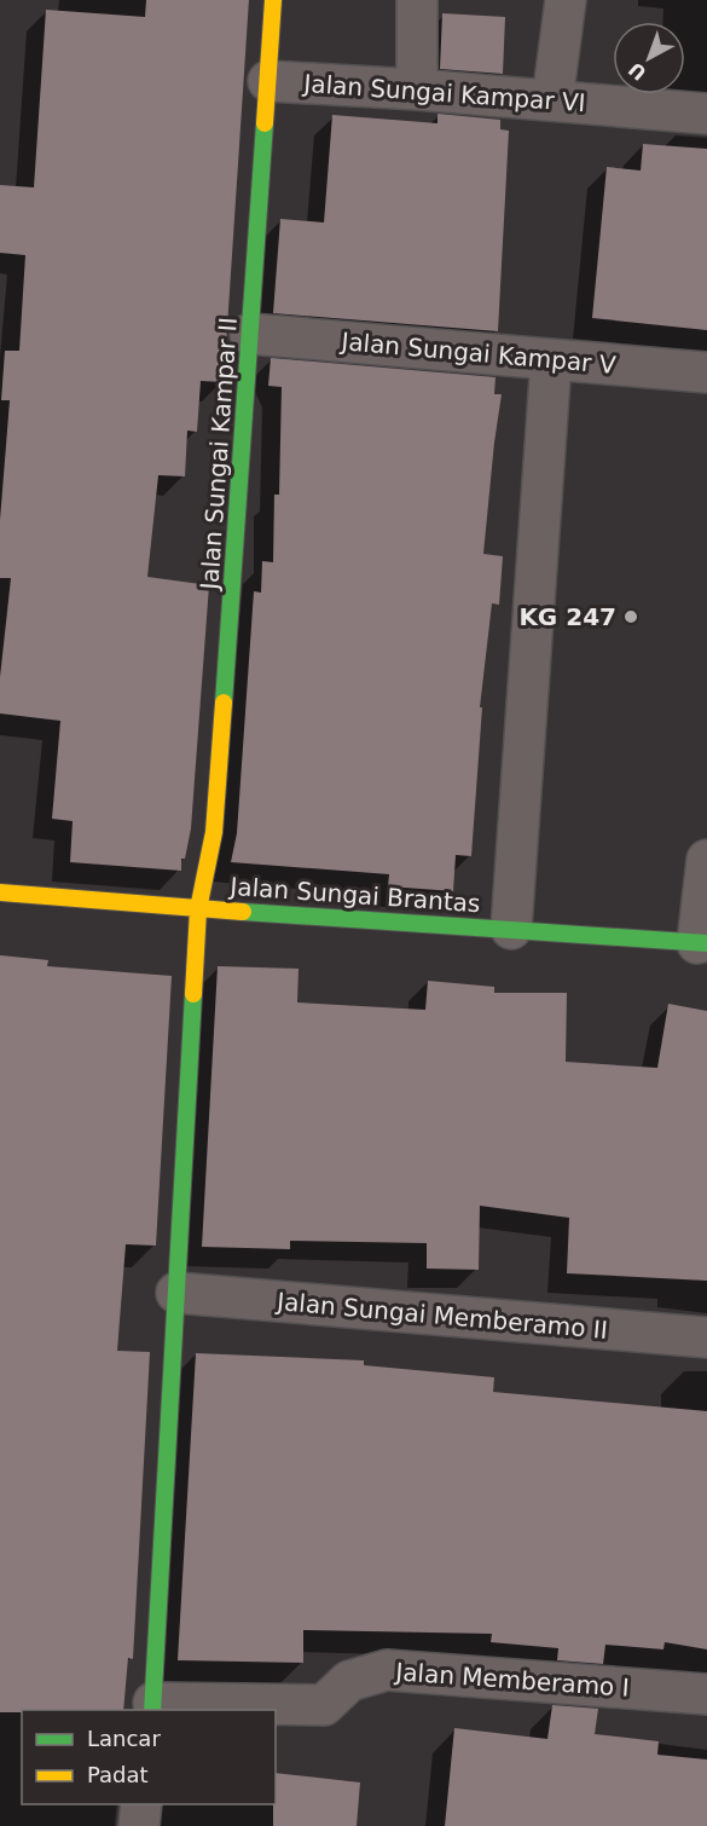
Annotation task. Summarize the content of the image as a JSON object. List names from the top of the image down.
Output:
{
  "streets": {
    "street": [
      "Jalan Sungai Kampar VI",
      "Jalan Sungai Kampar V",
      "Jalan Sungai Kampar II",
      "Jalan Sungai Brantas",
      "Jalan Sungai Memberamo II",
      "Jalan Memberamo I"
    ]
  },
  "crossings": [
    ["Jalan Sungai Kampar VI", "Jalan Sungai Kampar II"],
    ["Jalan Sungai Kampar V", "Jalan Sungai Kampar II"],
    ["Jalan Sungai Kampar II", "Jalan Sungai Brantas"],
    ["Jalan Sungai Kampar II", "Jalan Sungai Memberamo II"],
    ["Jalan Sungai Kampar II", "Jalan Memberamo I"]
  ],
  "places": ["KG 247"],
  "legend": ["Lancar", "Padat"],
  "north": "bottom left"
}
